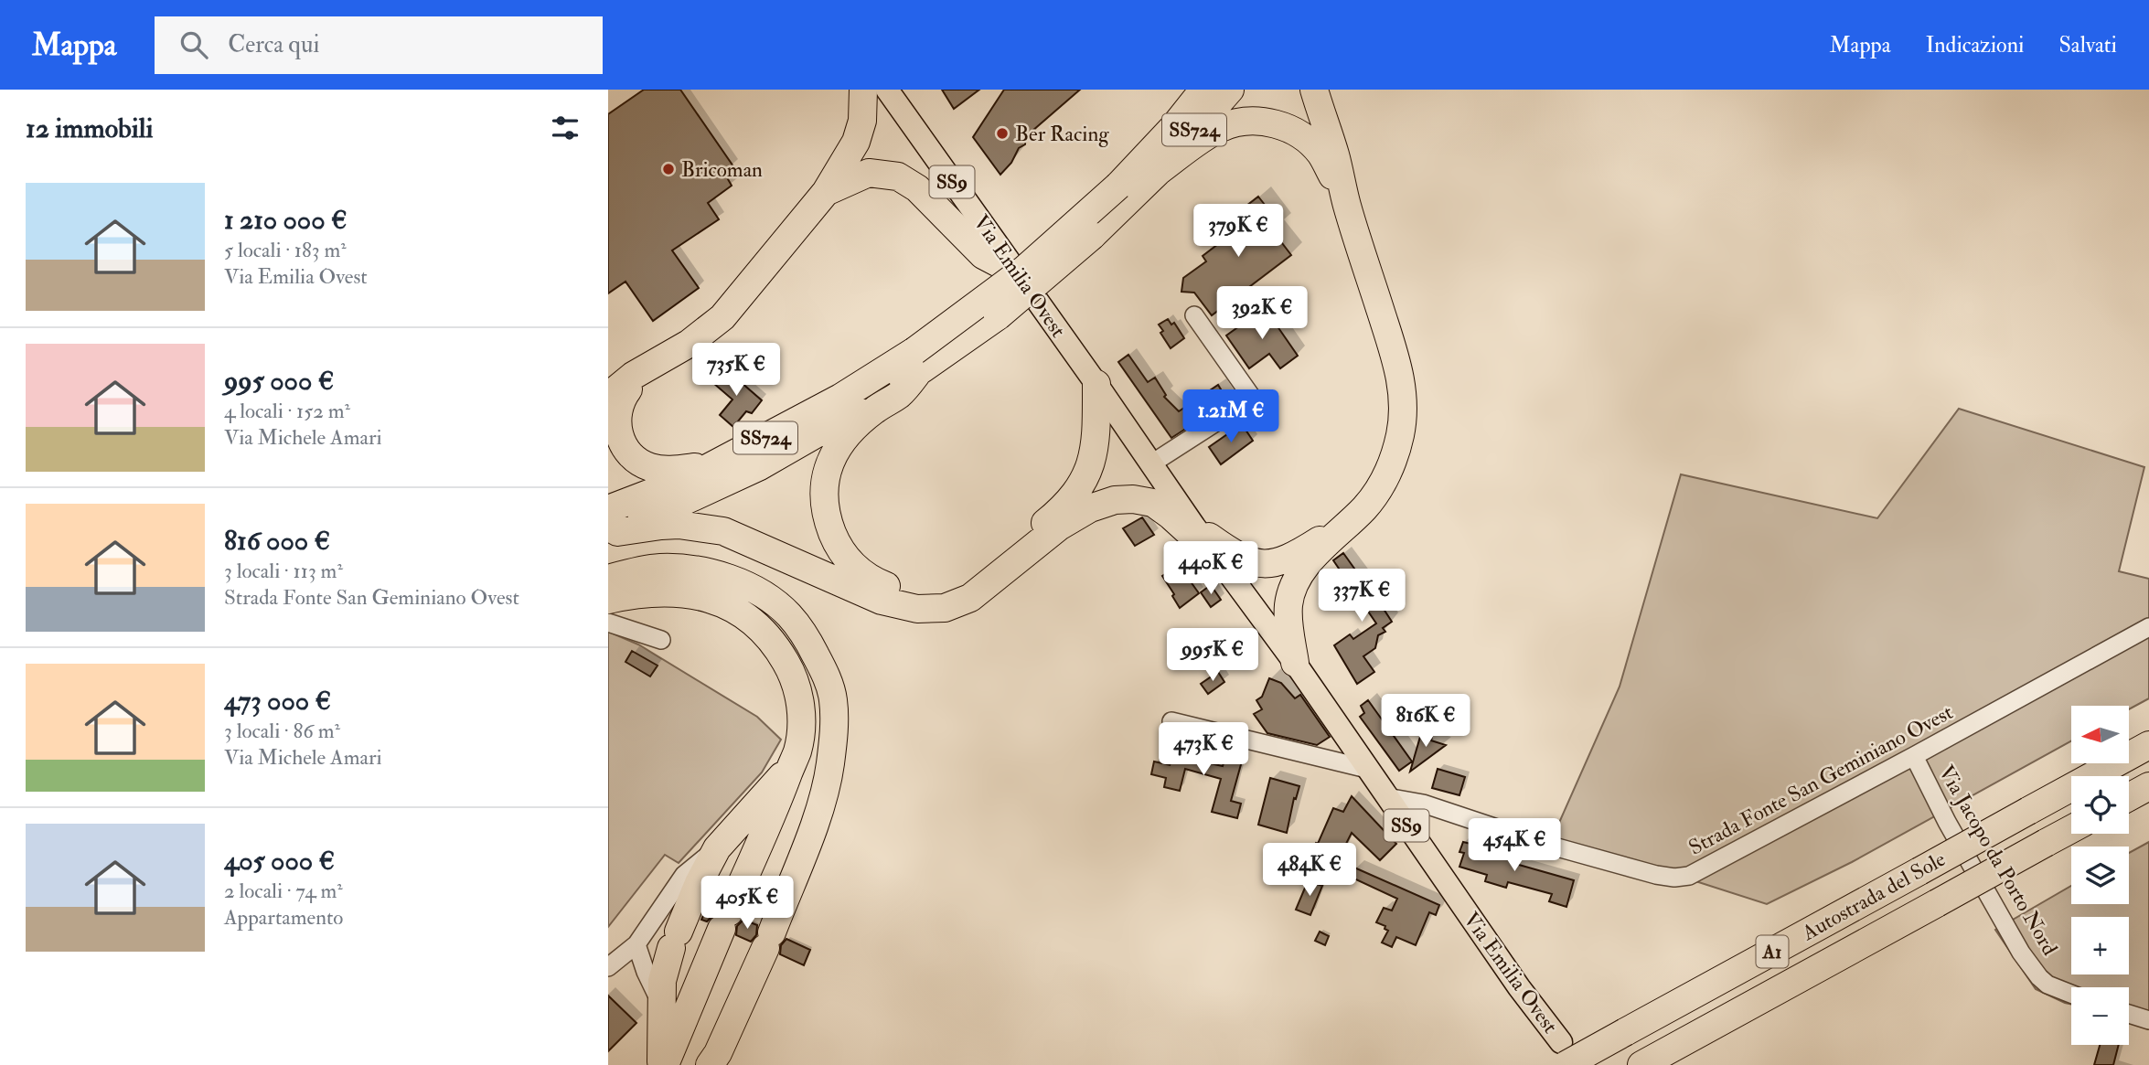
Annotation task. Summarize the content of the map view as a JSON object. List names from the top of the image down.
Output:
{
  "streets": {
    "highway": ["SS724", "Autostrada del Sole", "A1"],
    "main road": ["SS9", "Via Emilia Ovest"],
    "street": ["Strada Fonte San Geminiano Ovest", "Via Jacopo da Porto Nord"]
  },
  "crossings": [
    ["Via Emilia Ovest", "Strada Fonte San Geminiano Ovest"],
    ["Via Emilia Ovest", "Autostrada del Sole"],
    ["Strada Fonte San Geminiano Ovest", "Via Jacopo da Porto Nord"]
  ],
  "places": ["Ber Racing", "Bricoman"],
  "north": "left",
  "page": {
    "header": "Mappa",
    "search": "Cerca qui",
    "nav": ["Mappa", "Indicazioni", "Salvati"],
    "heading": "12 immobili",
    "list": [
      {
        "name": "1 210 000 €",
        "note": "5 locali · 183 m² · Via Emilia Ovest"
      },
      {
        "name": "995 000 €",
        "note": "4 locali · 152 m² · Via Michele Amari"
      },
      {
        "name": "816 000 €",
        "note": "3 locali · 113 m² · Strada Fonte San Geminiano Ovest"
      },
      {
        "name": "473 000 €",
        "note": "3 locali · 86 m² · Via Michele Amari"
      },
      {
        "name": "405 000 €",
        "note": "2 locali · 74 m² · Appartamento"
      }
    ],
    "price": [
      "379K €",
      "392K €",
      "735K €",
      "1.21M €",
      "440K €",
      "337K €",
      "995K €",
      "816K €",
      "473K €",
      "454K €",
      "484K €",
      "405K €"
    ],
    "map_buttons": ["+", "−"]
  }
}
